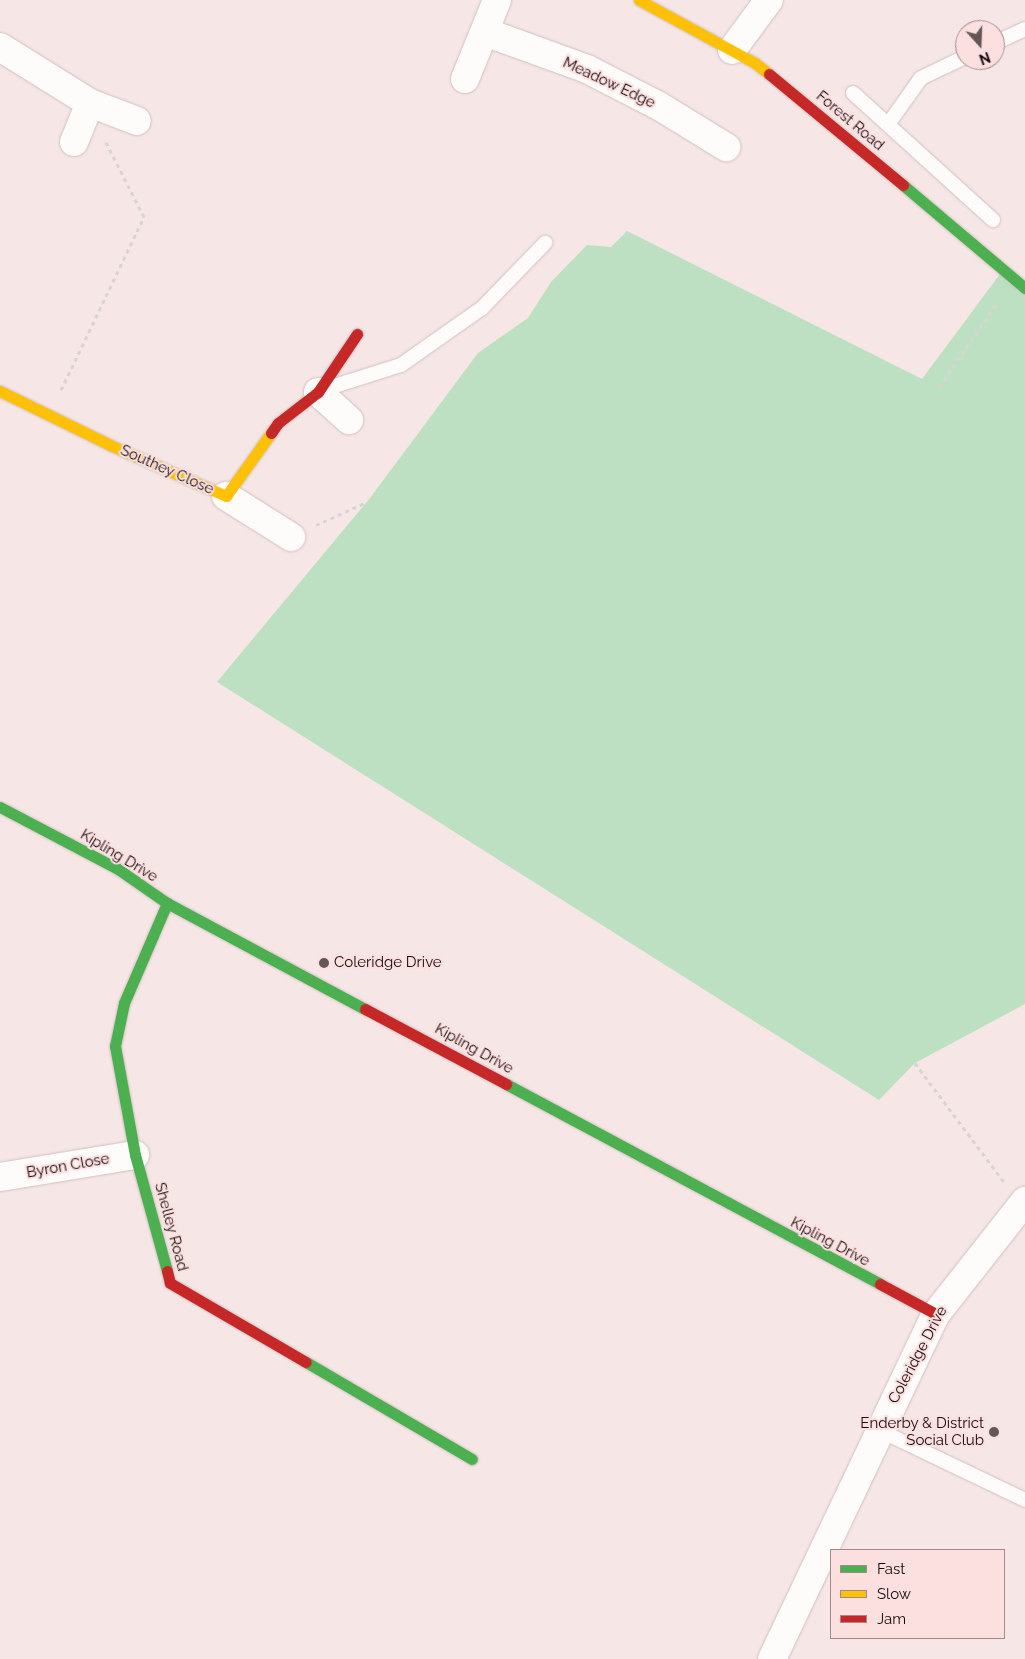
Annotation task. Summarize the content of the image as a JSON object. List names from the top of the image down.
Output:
{
  "streets": {
    "street": [
      "Meadow Edge",
      "Forest Road",
      "Southey Close",
      "Kipling Drive",
      "Byron Close",
      "Shelley Road",
      "Coleridge Drive"
    ]
  },
  "crossings": [
    ["Kipling Drive", "Shelley Road"],
    ["Kipling Drive", "Coleridge Drive"],
    ["Byron Close", "Shelley Road"]
  ],
  "places": ["Coleridge Drive", "Enderby & District Social Club"],
  "legend": ["Fast", "Slow", "Jam"],
  "north": "bottom"
}
